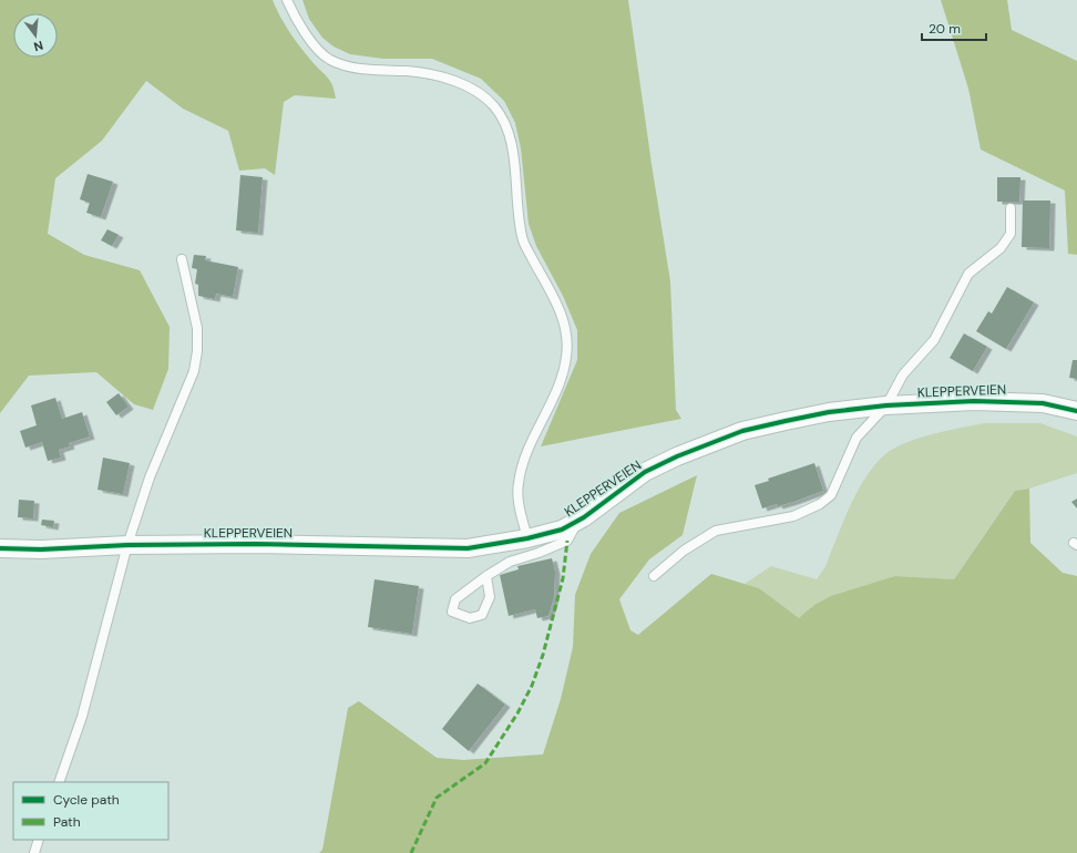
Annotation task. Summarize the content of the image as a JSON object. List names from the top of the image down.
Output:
{
  "streets": {
    "street": ["KLEPPERVEIEN"]
  },
  "legend": ["Cycle path", "Path"],
  "scale_bar": "20 m",
  "north": "bottom"
}
